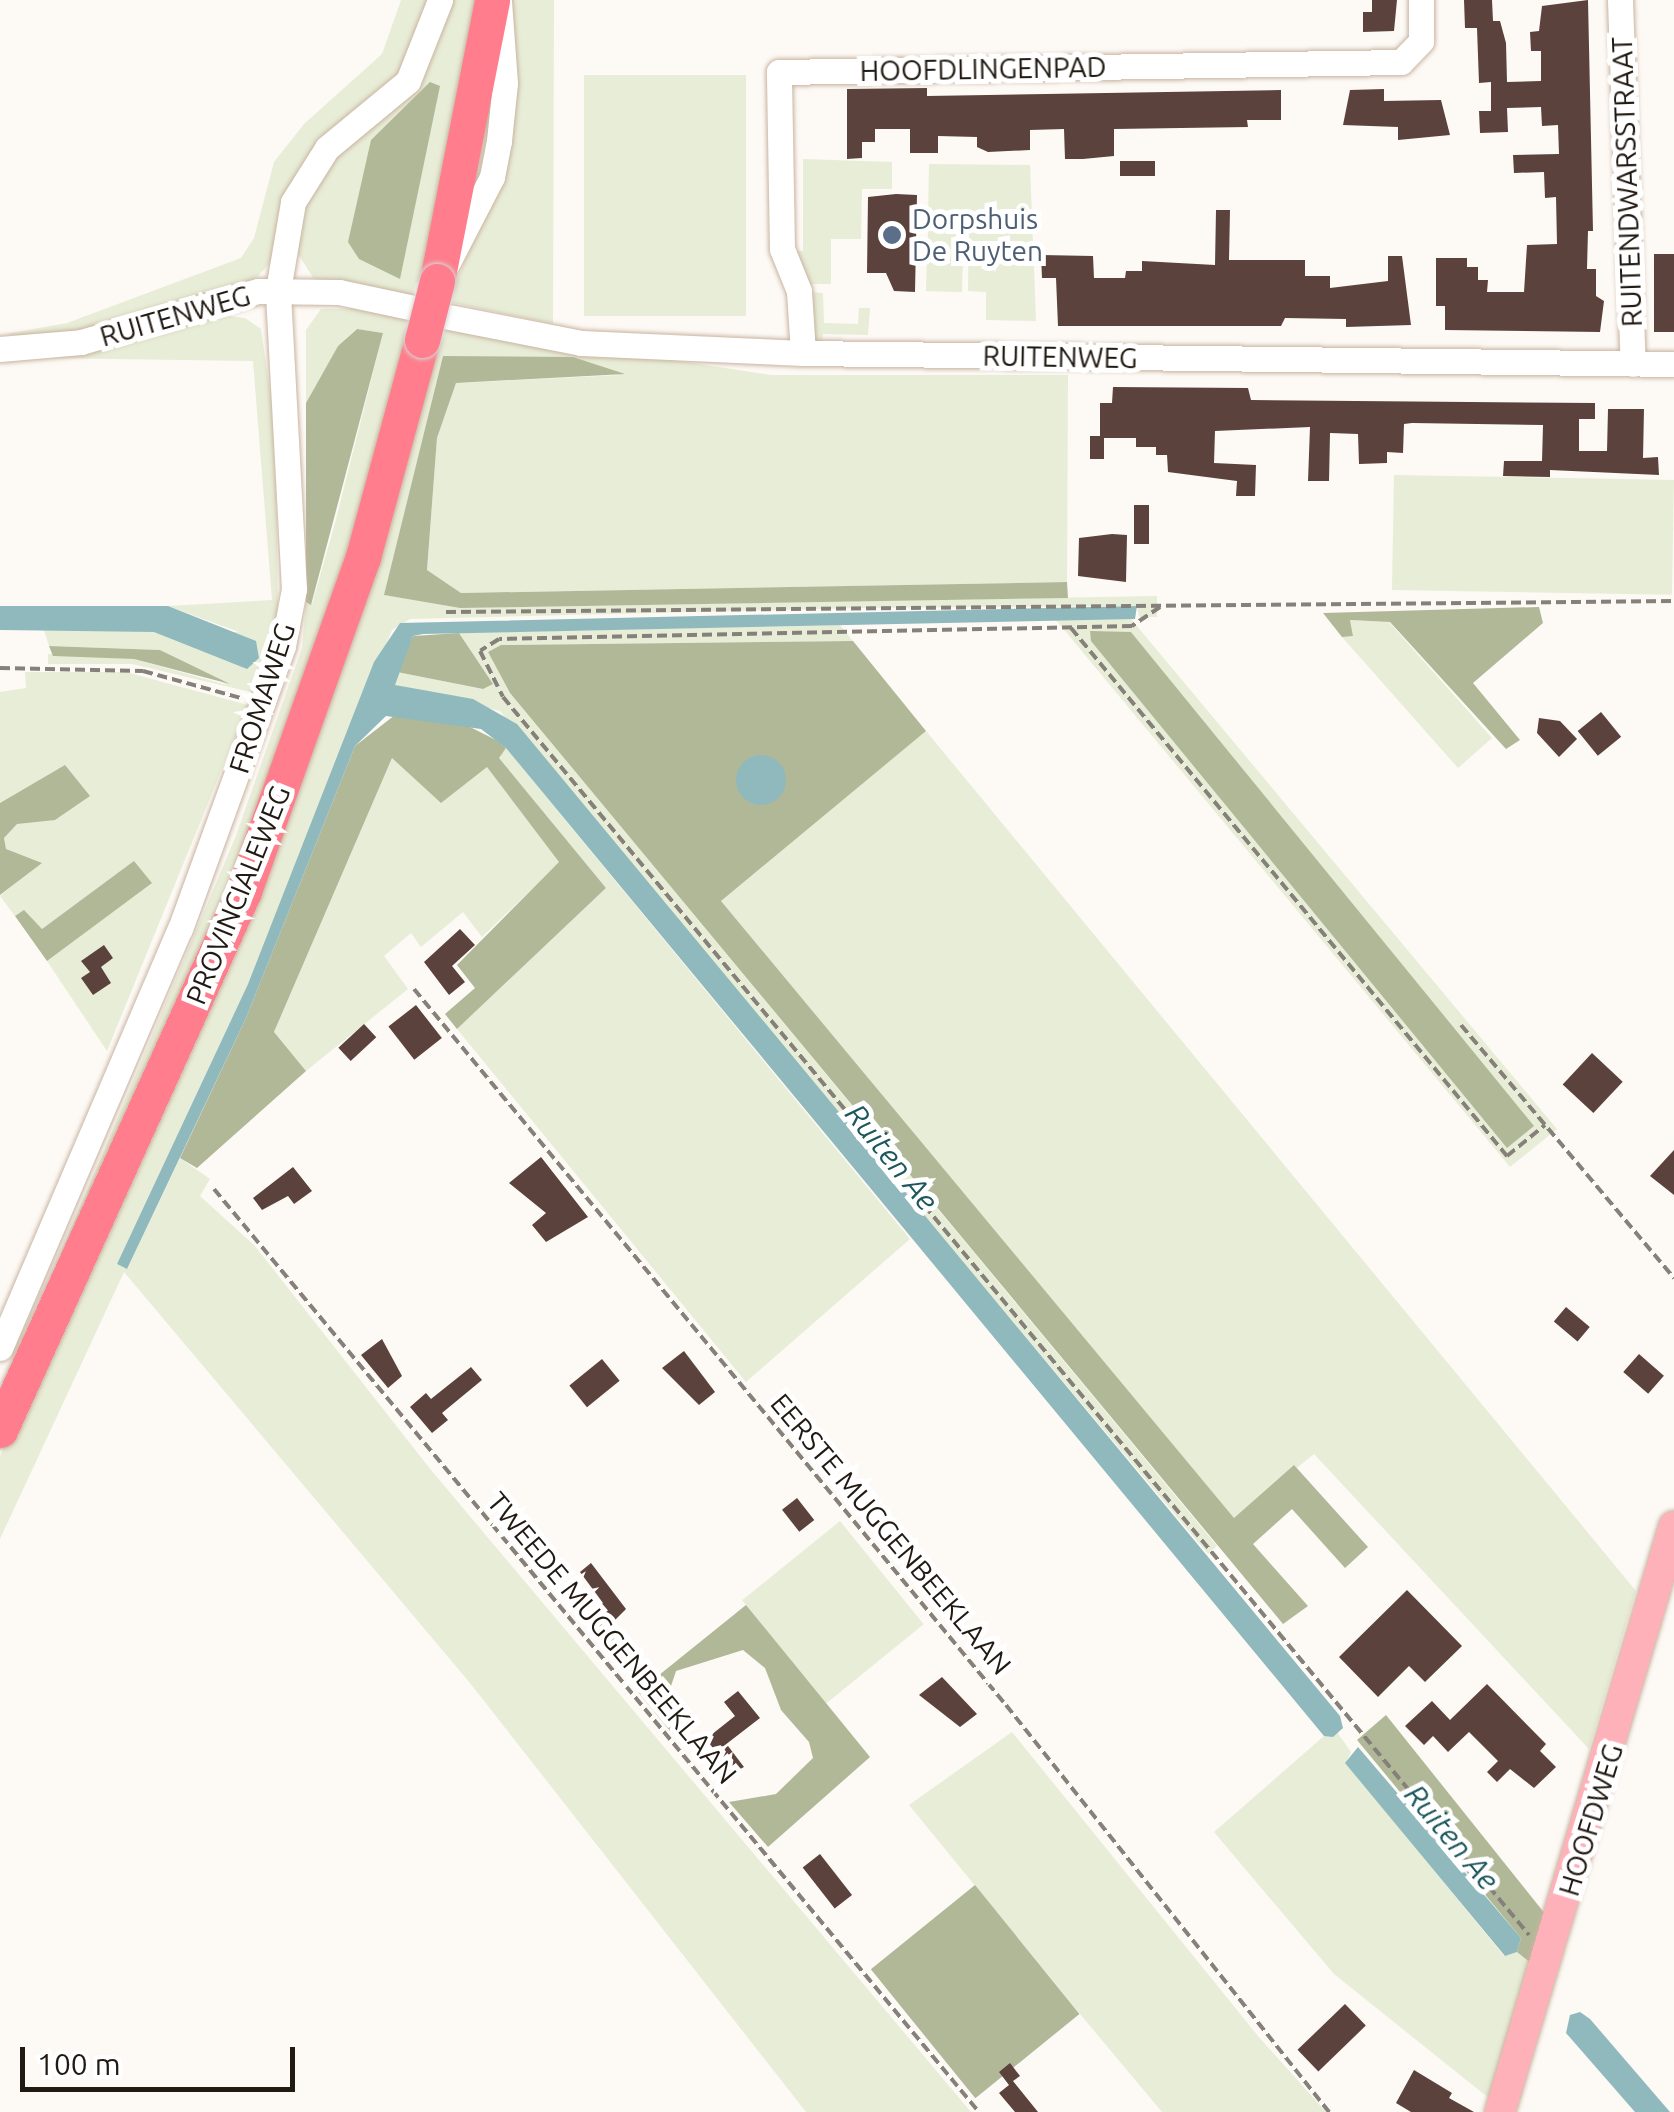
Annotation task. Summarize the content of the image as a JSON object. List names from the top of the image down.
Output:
{
  "streets": {
    "highway": ["PROVINCIALEWEG"],
    "main road": ["HOOFDWEG"],
    "street": [
      "HOOFDLINGENPAD",
      "RUITENDWARSSTRAAT",
      "RUITENWEG",
      "FROMAWEG"
    ],
    "path": ["EERSTE MUGGENBEEKLAAN", "TWEEDE MUGGENBEEKLAAN"]
  },
  "crossings": [
    ["HOOFDLINGENPAD", "RUITENWEG"],
    ["RUITENDWARSSTRAAT", "RUITENWEG"],
    ["RUITENWEG", "FROMAWEG"],
    ["RUITENWEG", "PROVINCIALEWEG"]
  ],
  "water": ["Ruiten Ae"],
  "places": ["Dorpshuis De Ruyten"],
  "scale_bar": "100 m"
}
